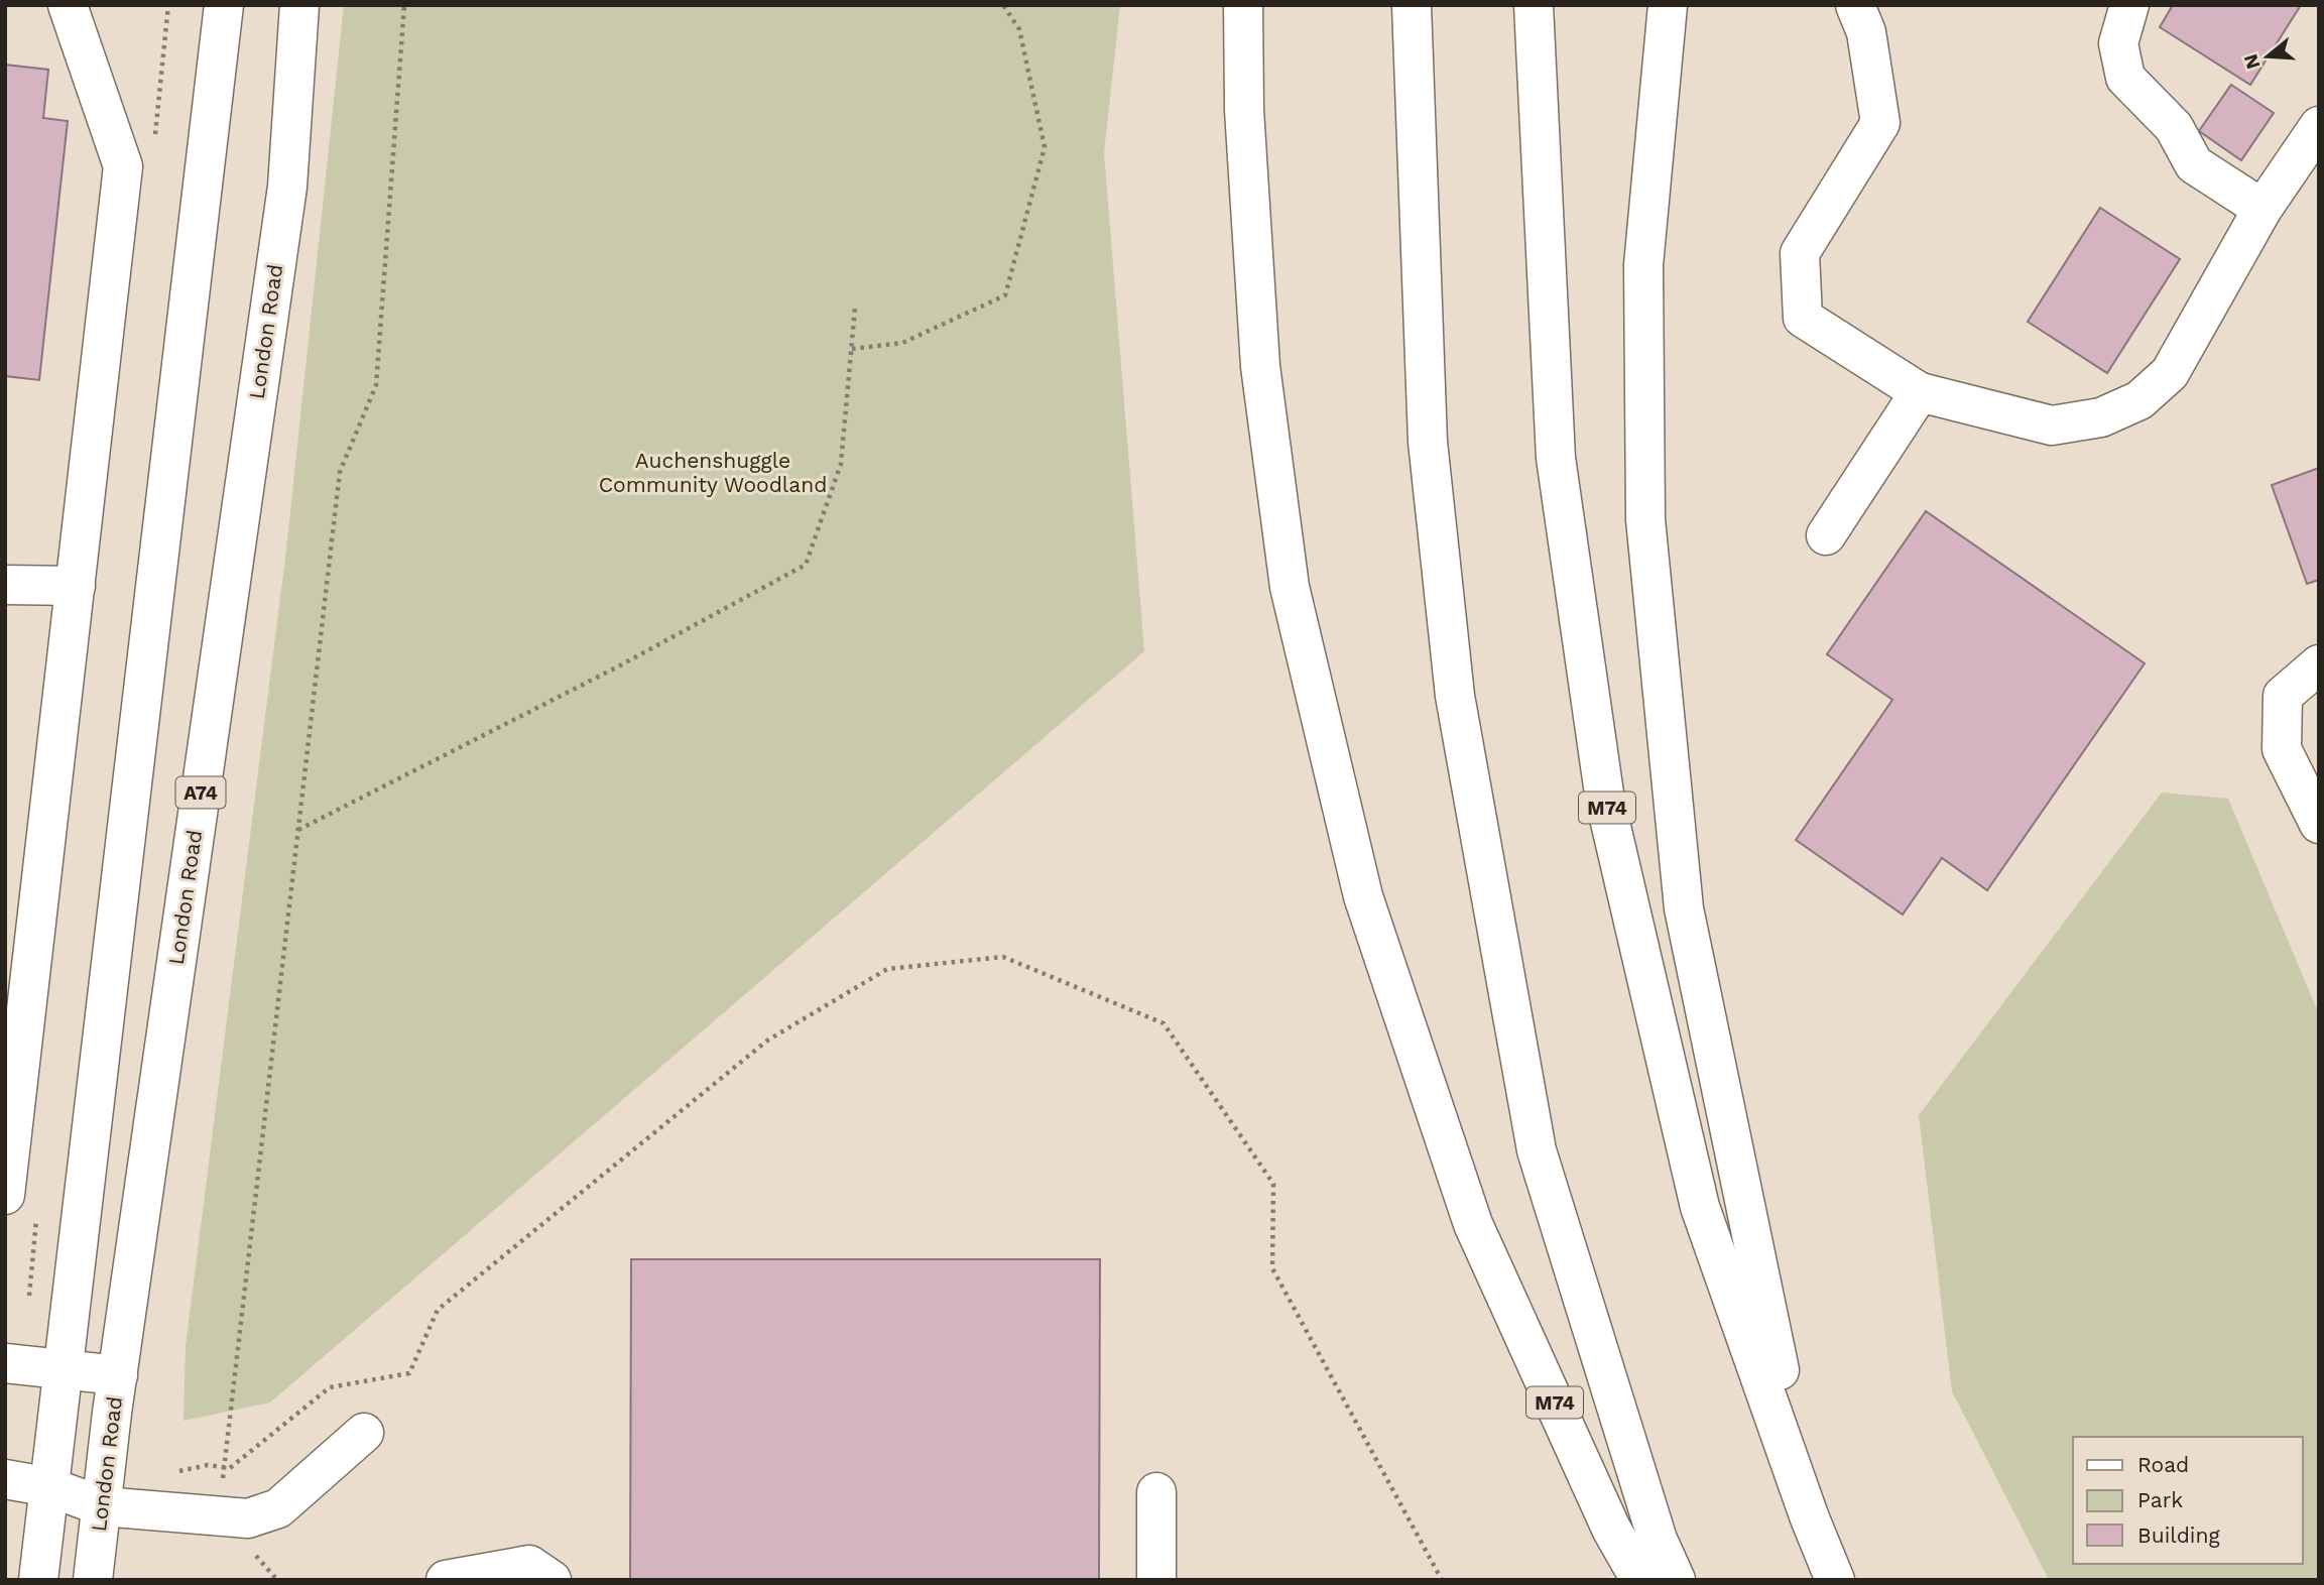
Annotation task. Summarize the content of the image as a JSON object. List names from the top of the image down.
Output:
{
  "streets": {
    "main road": ["London Road", "A74", "M74"]
  },
  "parks": ["Auchenshuggle Community Woodland"],
  "legend": ["Road", "Park", "Building"],
  "north": "left"
}
